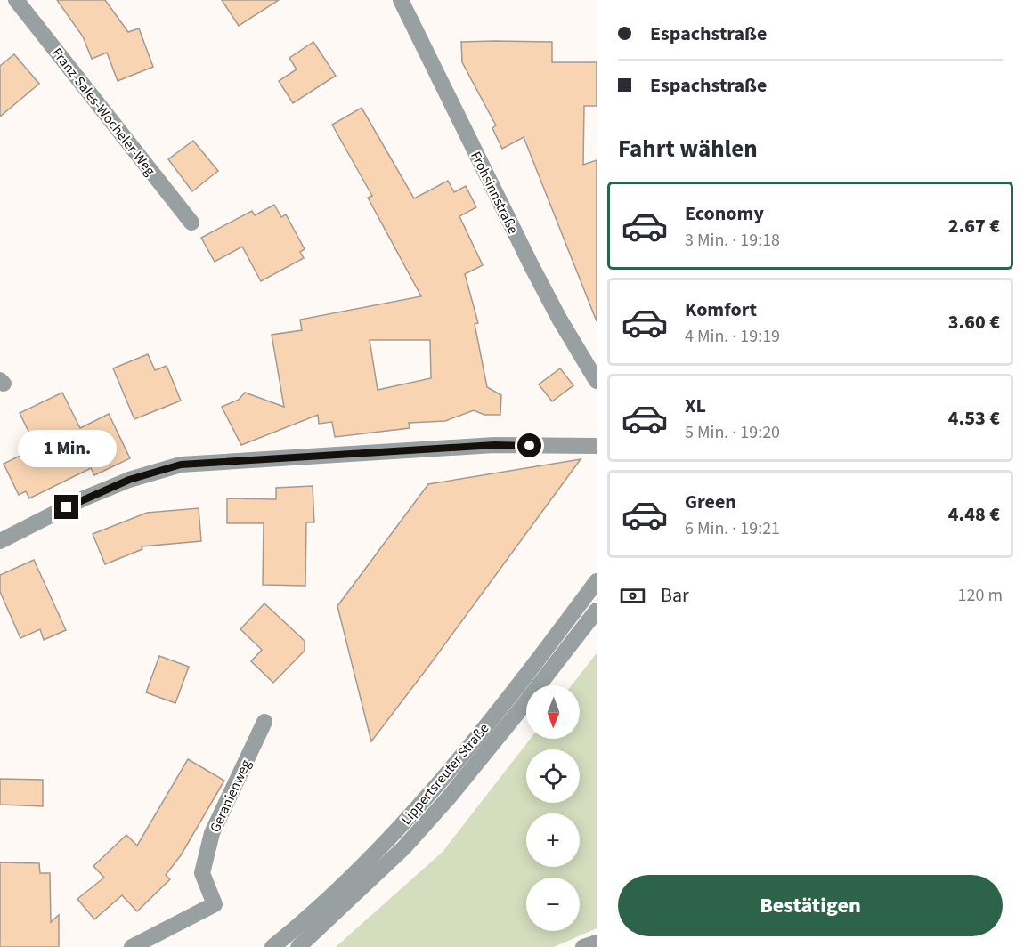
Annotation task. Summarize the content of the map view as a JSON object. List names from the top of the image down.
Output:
{
  "streets": {
    "street": [
      "Franz-Sales-Wocheler-Weg",
      "Frohsinnstraße",
      "Lippertsreuter Straße",
      "Geranienweg"
    ]
  },
  "north": "bottom",
  "page": {
    "banner": ["Espachstraße", "Espachstraße"],
    "heading": "Fahrt wählen",
    "list": [
      {
        "name": "Economy",
        "note": "3 Min. · 19:18",
        "value": "2.67 €"
      },
      {
        "name": "Komfort",
        "note": "4 Min. · 19:19",
        "value": "3.60 €"
      },
      {
        "name": "XL",
        "note": "5 Min. · 19:20",
        "value": "4.53 €"
      },
      {
        "name": "Green",
        "note": "6 Min. · 19:21",
        "value": "4.48 €"
      }
    ],
    "bubble": "1 Min.",
    "pay": ["Bar", "120 m"],
    "map_buttons": ["+", "−"],
    "buttons": "Bestätigen"
  }
}
